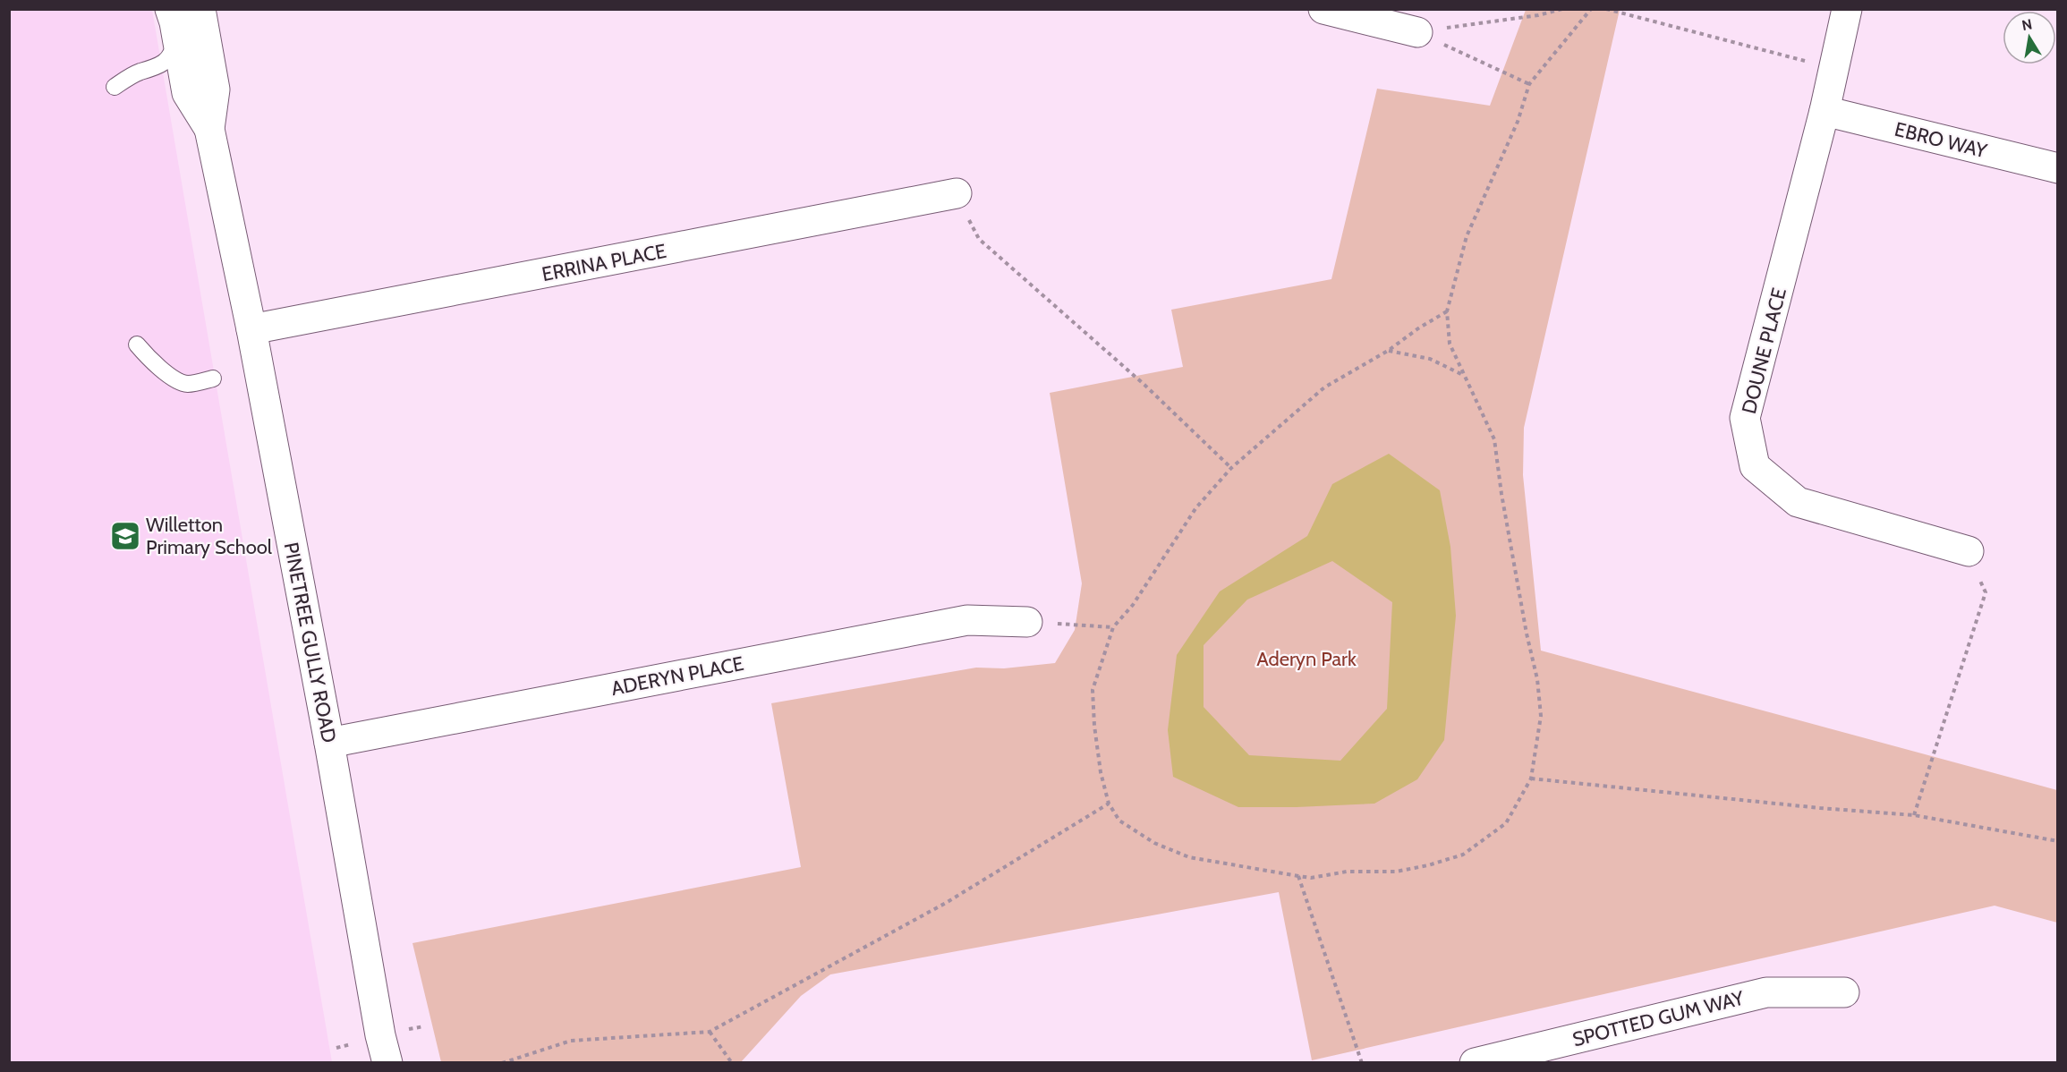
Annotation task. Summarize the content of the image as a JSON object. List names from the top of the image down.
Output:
{
  "streets": {
    "street": [
      "EBRO WAY",
      "ERRINA PLACE",
      "DOUNE PLACE",
      "PINETREE GULLY ROAD",
      "ADERYN PLACE",
      "SPOTTED GUM WAY"
    ]
  },
  "crossings": [
    ["EBRO WAY", "DOUNE PLACE"],
    ["ERRINA PLACE", "PINETREE GULLY ROAD"],
    ["PINETREE GULLY ROAD", "ADERYN PLACE"]
  ],
  "parks": ["Aderyn Park"],
  "places": {
    "school or university": ["Willetton Primary School"]
  },
  "north": "top"
}
